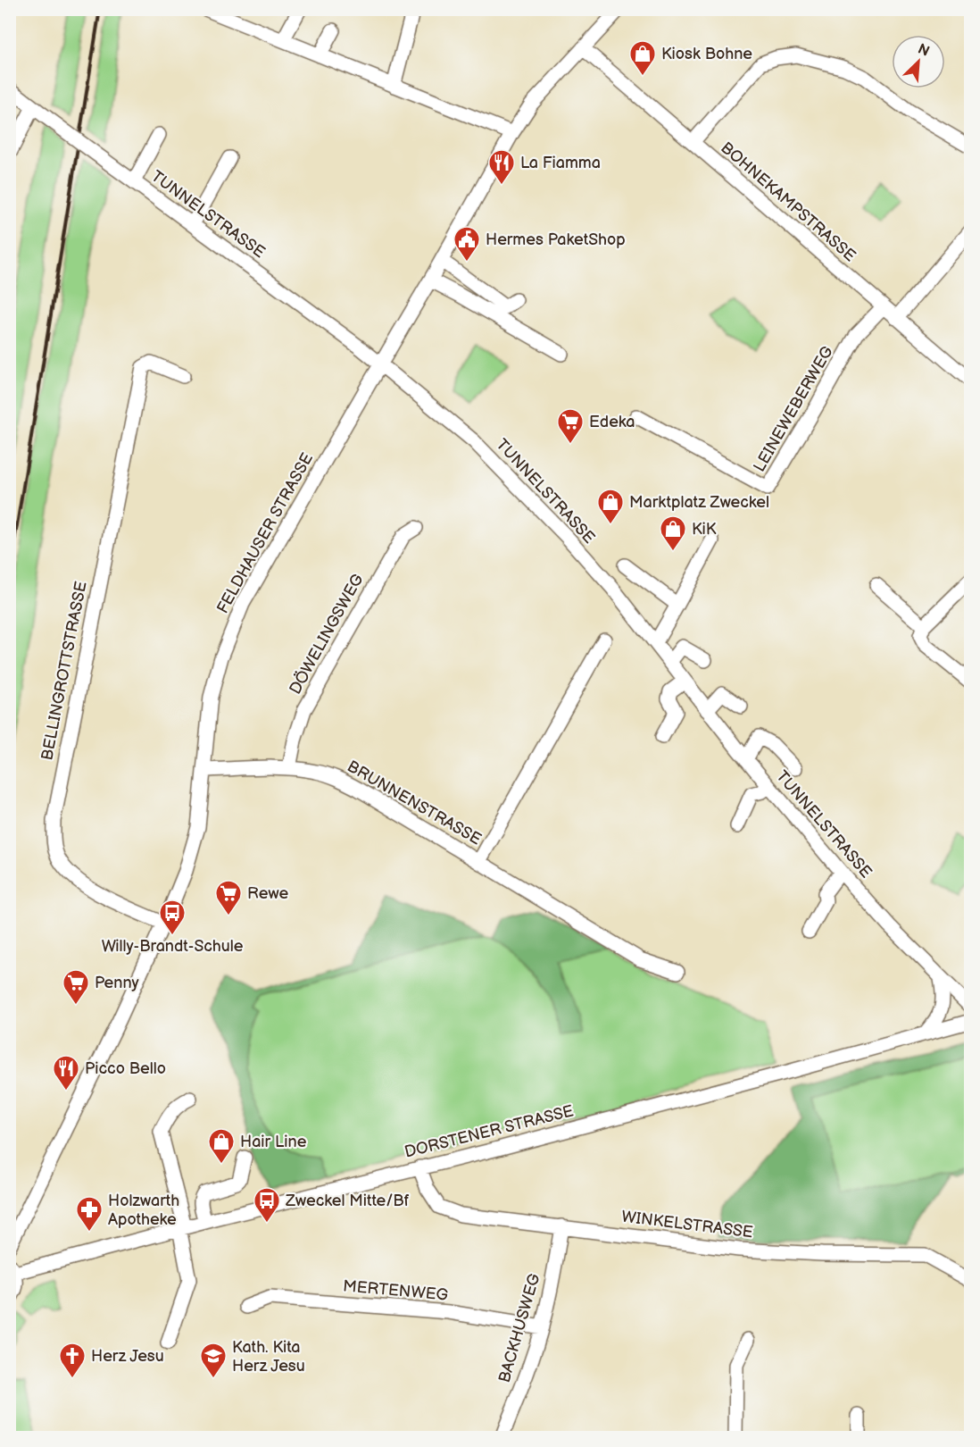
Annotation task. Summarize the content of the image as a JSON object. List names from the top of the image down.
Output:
{
  "streets": {
    "street": [
      "BOHNEKAMPSTRASSE",
      "TUNNELSTRASSE",
      "LEINEWEBERWEG",
      "FELDHAUSER STRASSE",
      "DÖWELINGSWEG",
      "BELLINGROTTSTRASSE",
      "BRUNNENSTRASSE",
      "DORSTENER STRASSE",
      "WINKELSTRASSE",
      "MERTENWEG",
      "BACKHUSWEG"
    ]
  },
  "crossings": [
    ["BOHNEKAMPSTRASSE", "LEINEWEBERWEG"],
    ["BOHNEKAMPSTRASSE", "FELDHAUSER STRASSE"],
    ["TUNNELSTRASSE", "FELDHAUSER STRASSE"],
    ["FELDHAUSER STRASSE", "BELLINGROTTSTRASSE"],
    ["FELDHAUSER STRASSE", "BRUNNENSTRASSE"],
    ["DÖWELINGSWEG", "BRUNNENSTRASSE"],
    ["DORSTENER STRASSE", "WINKELSTRASSE"],
    ["WINKELSTRASSE", "BACKHUSWEG"],
    ["MERTENWEG", "BACKHUSWEG"]
  ],
  "places": {
    "shop": [
      "Kiosk Bohne",
      "Marktplatz Zweckel",
      "KiK",
      "Hair Line"
    ],
    "restaurant": ["La Fiamma", "Picco Bello"],
    "public building": ["Hermes PaketShop"],
    "supermarket": ["Edeka", "Rewe", "Penny"],
    "bus stop": ["Willy-Brandt-Schule", "Zweckel Mitte/Bf"],
    "pharmacy": ["Holzwarth Apotheke"],
    "church": ["Herz Jesu"],
    "school or university": ["Kath. Kita Herz Jesu"]
  },
  "north": "top right"
}
